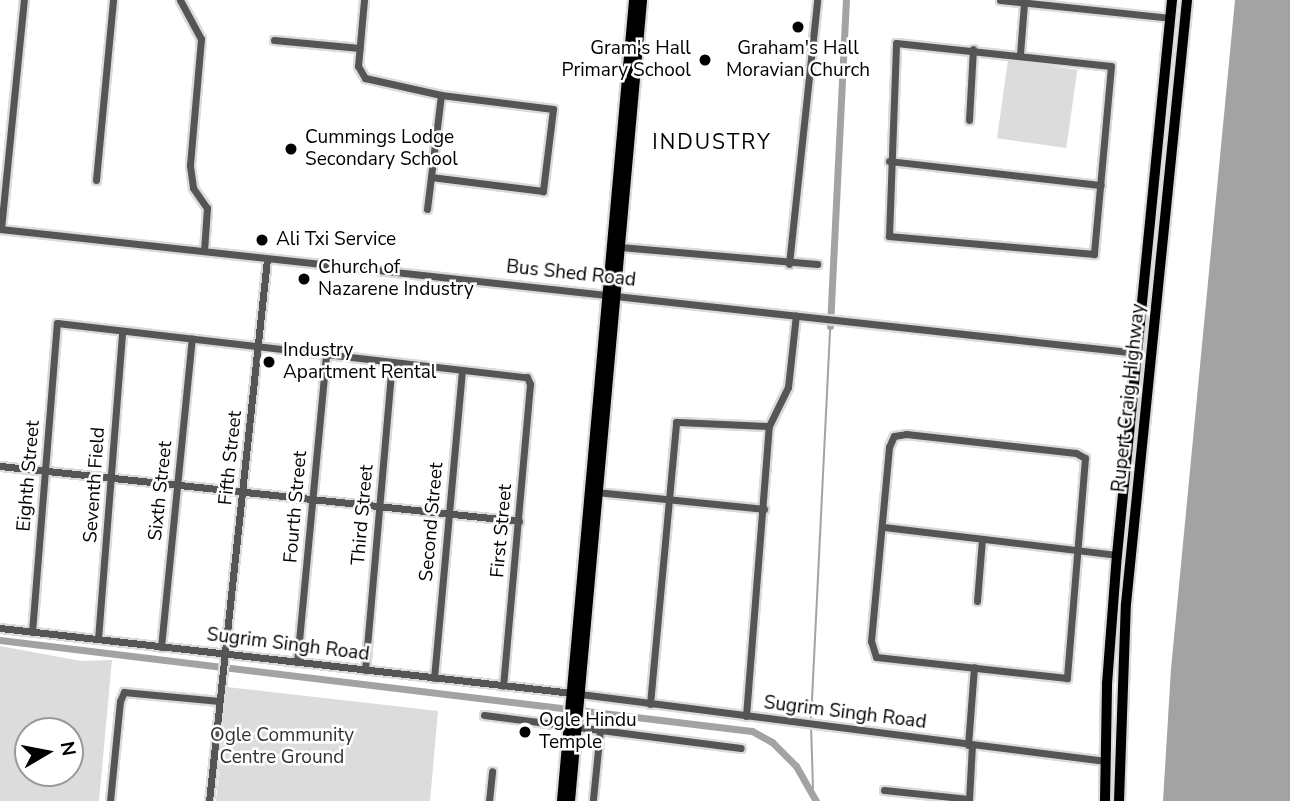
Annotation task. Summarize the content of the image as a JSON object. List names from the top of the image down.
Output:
{
  "streets": {
    "main road": ["Rupert Craig Highway"],
    "street": [
      "Bus Shed Road",
      "Fifth Street",
      "Eighth Street",
      "Seventh Field",
      "Sixth Street",
      "Fourth Street",
      "Third Street",
      "Second Street",
      "First Street",
      "Sugrim Singh Road"
    ]
  },
  "crossings": [
    ["Bus Shed Road", "Rupert Craig Highway"],
    ["Bus Shed Road", "Fifth Street"],
    ["Rupert Craig Highway", "Sugrim Singh Road"],
    ["Fifth Street", "Sugrim Singh Road"],
    ["Eighth Street", "Seventh Field"],
    ["Eighth Street", "Sugrim Singh Road"],
    ["Seventh Field", "Sugrim Singh Road"],
    ["Sixth Street", "Sugrim Singh Road"],
    ["Fourth Street", "Sugrim Singh Road"],
    ["Third Street", "Sugrim Singh Road"],
    ["Second Street", "First Street"],
    ["Second Street", "Sugrim Singh Road"],
    ["First Street", "Sugrim Singh Road"]
  ],
  "districts": ["INDUSTRY"],
  "parks": ["Ogle Community Centre Ground"],
  "places": [
    "Graham's Hall Moravian Church",
    "Gram's Hall Primary School",
    "Cummings Lodge Secondary School",
    "Ali Txi Service",
    "Church of Nazarene Industry",
    "Industry Apartment Rental",
    "Ogle Hindu Temple"
  ],
  "north": "right"
}
